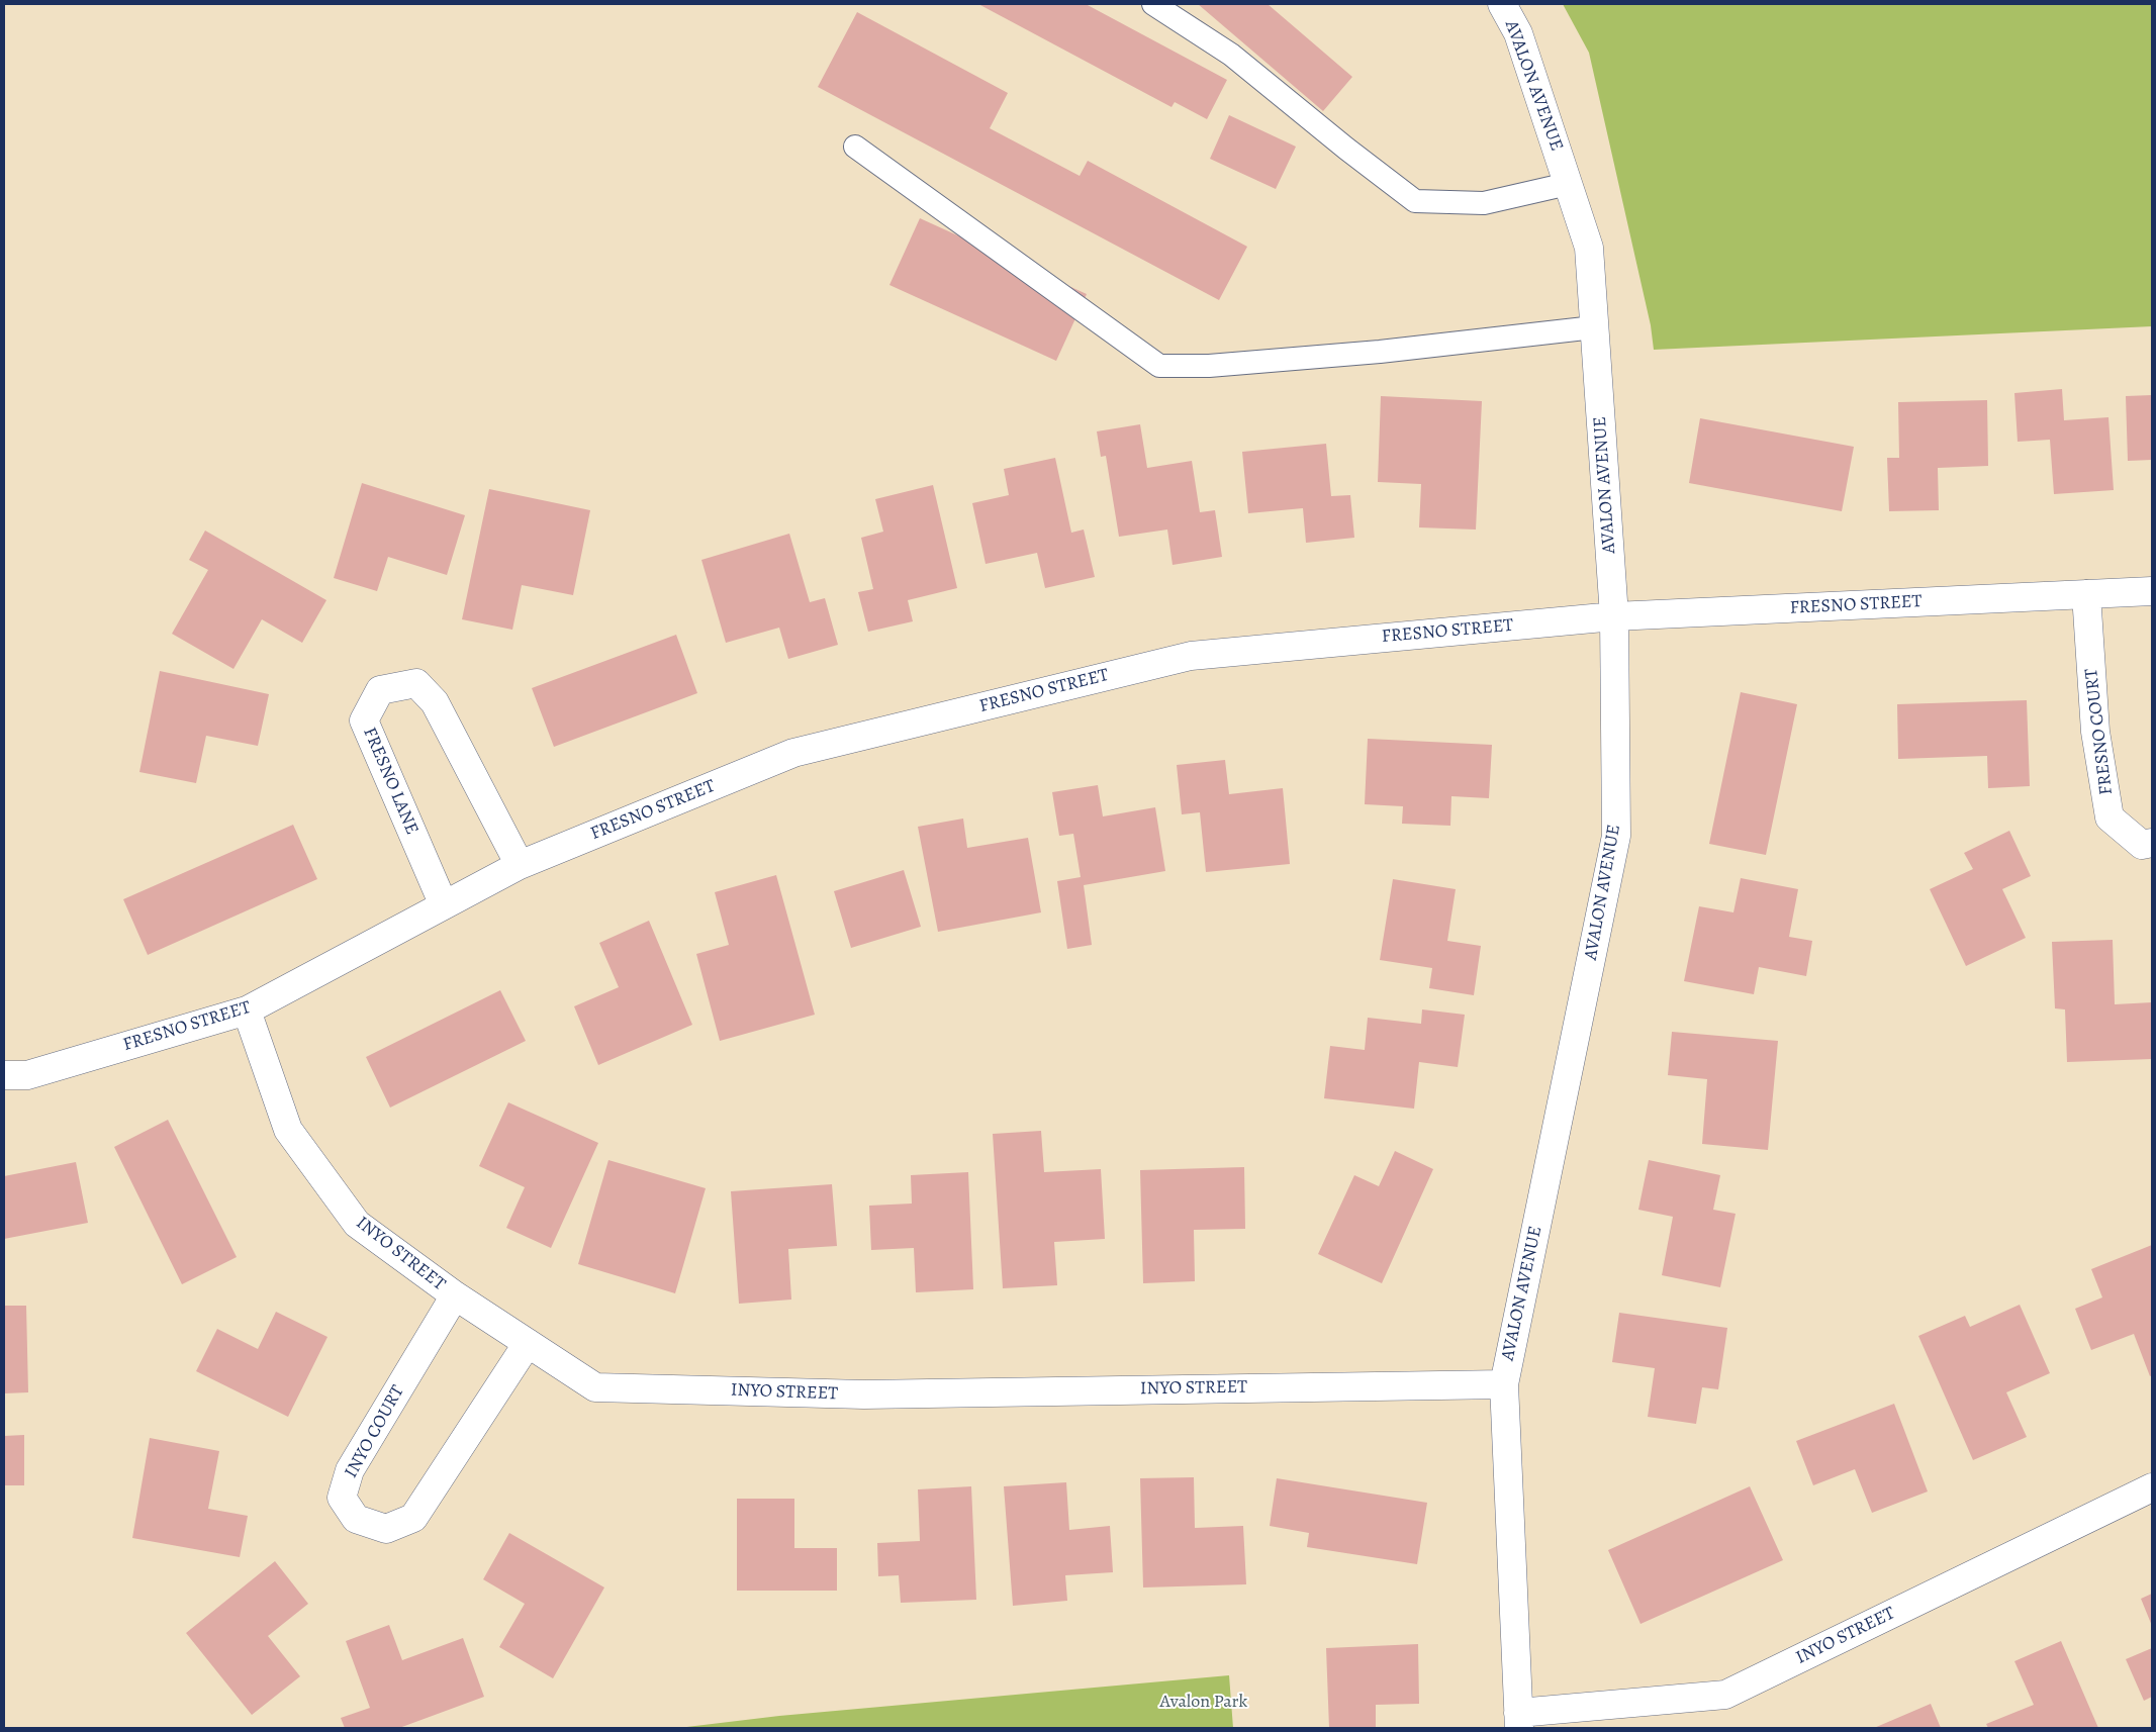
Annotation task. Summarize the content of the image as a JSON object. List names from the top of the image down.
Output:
{
  "streets": {
    "street": [
      "AVALON AVENUE",
      "FRESNO STREET",
      "FRESNO COURT",
      "FRESNO LANE",
      "INYO STREET",
      "INYO COURT"
    ]
  },
  "crossings": [
    ["AVALON AVENUE", "FRESNO STREET"],
    ["AVALON AVENUE", "INYO STREET"],
    ["FRESNO STREET", "FRESNO COURT"],
    ["FRESNO STREET", "FRESNO LANE"],
    ["FRESNO STREET", "INYO STREET"],
    ["INYO STREET", "INYO COURT"]
  ],
  "parks": ["Avalon Park"]
}
